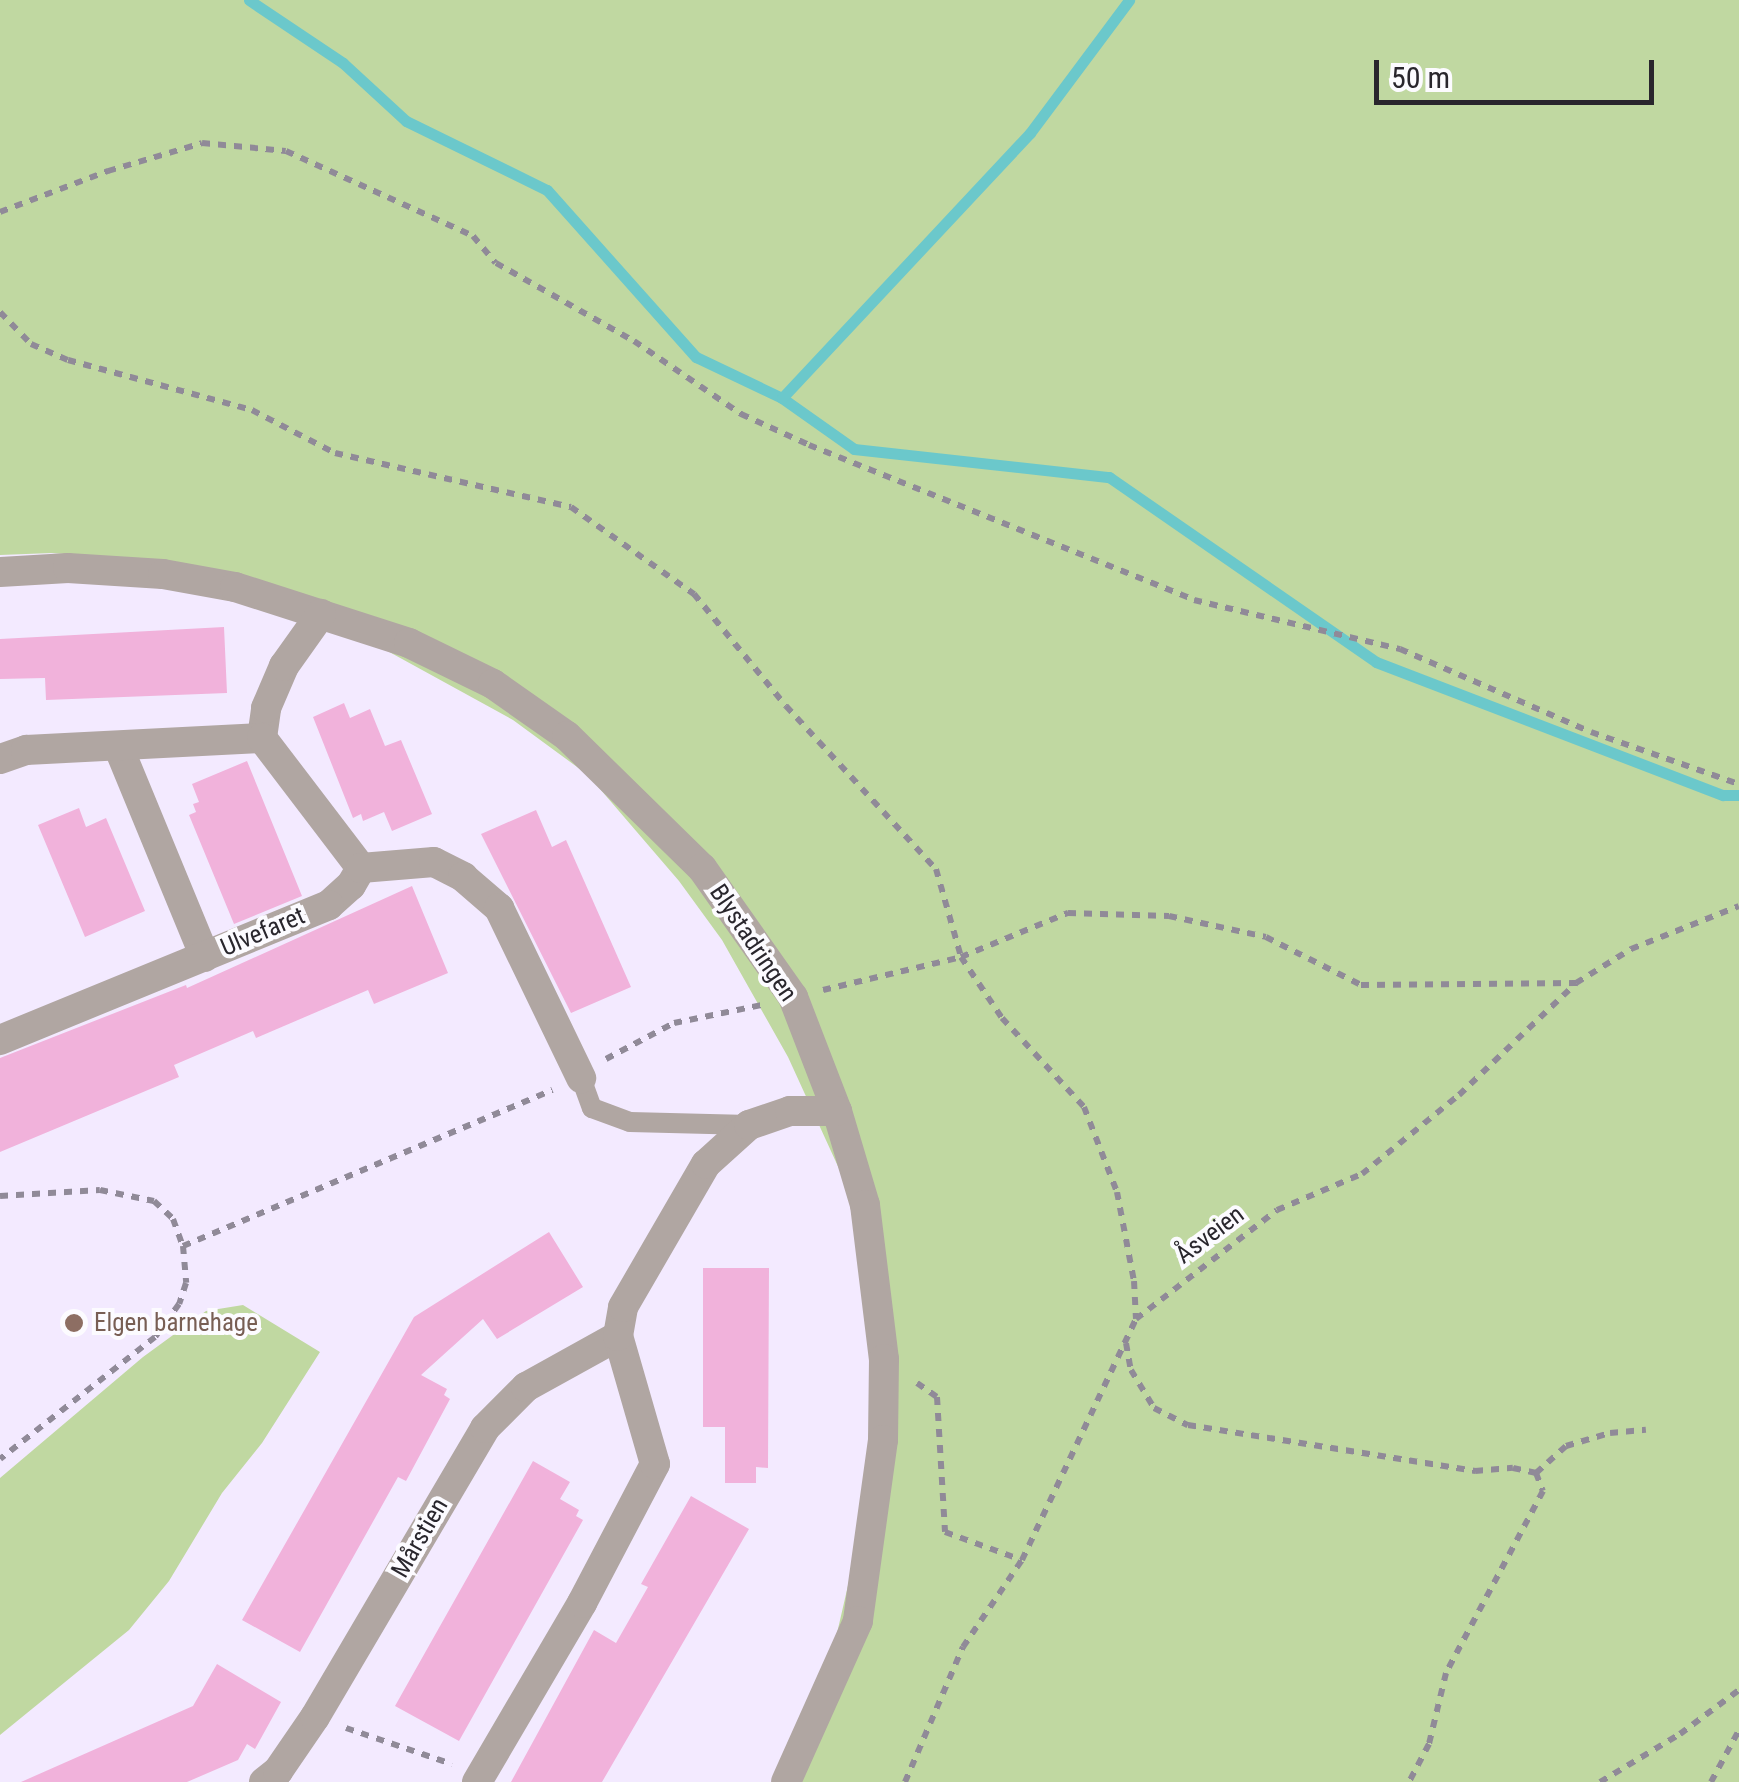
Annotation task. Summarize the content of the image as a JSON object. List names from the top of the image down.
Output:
{
  "streets": {
    "street": ["Ulvefaret", "Blystadringen", "Mårstien"],
    "path": ["Åsveien"]
  },
  "places": ["Elgen barnehage"],
  "scale_bar": "50 m"
}
